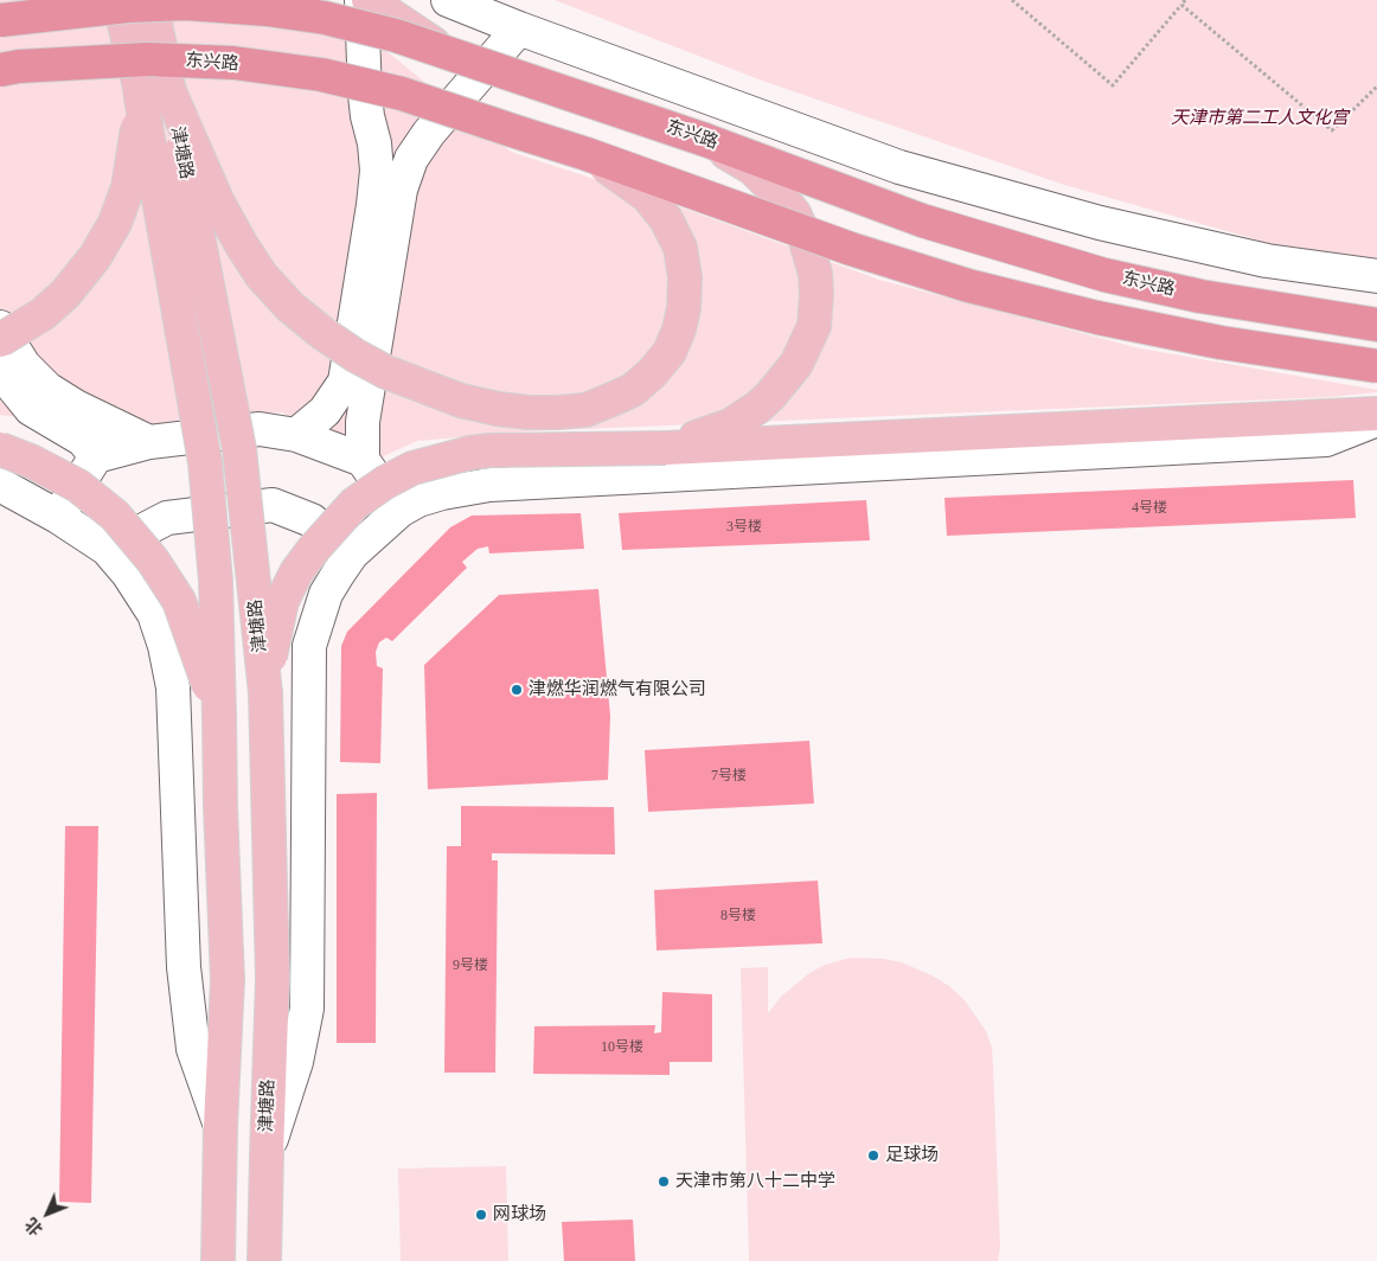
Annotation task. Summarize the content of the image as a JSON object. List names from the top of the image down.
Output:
{
  "streets": {
    "highway": ["东兴路"],
    "main road": ["津塘路"]
  },
  "parks": ["天津市第二工人文化宫"],
  "places": [
    "津燃华润燃气有限公司",
    "足球场",
    "天津市第八十二中学",
    "网球场"
  ],
  "house_numbers": [
    "4号楼",
    "3号楼",
    "7号楼",
    "8号楼",
    "9号楼",
    "10号楼"
  ],
  "north": "bottom left"
}
